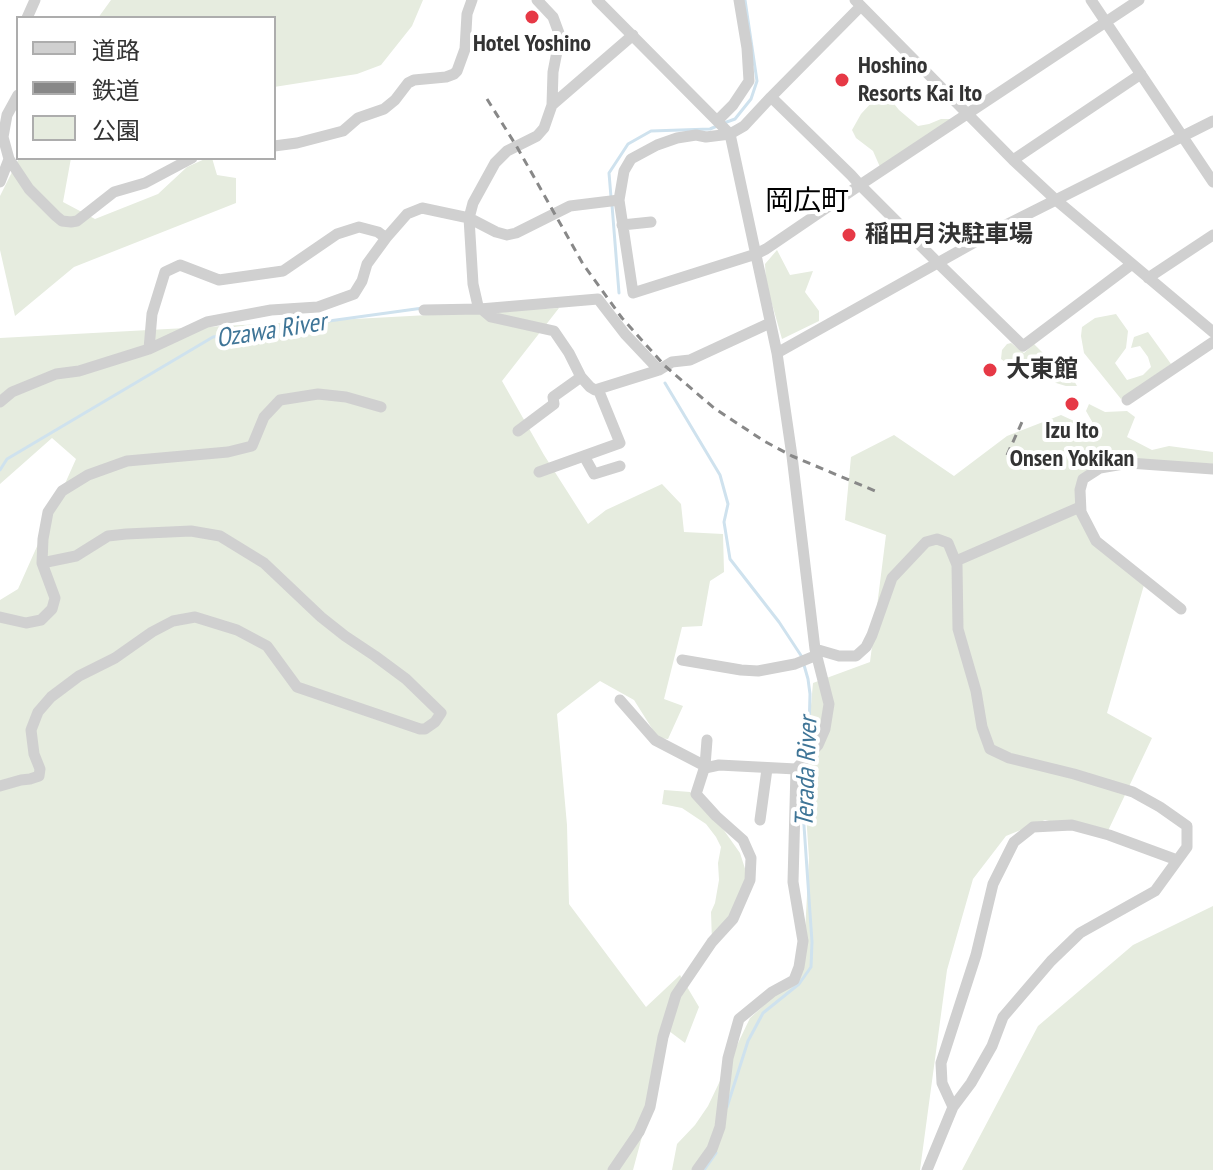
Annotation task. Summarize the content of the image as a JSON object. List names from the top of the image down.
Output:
{
  "districts": ["岡広町"],
  "water": ["Ozawa River", "Terada River"],
  "places": [
    "Hotel Yoshino",
    "Hoshino Resorts Kai Ito",
    "稲田月決駐車場",
    "大東館",
    "Izu Ito Onsen Yokikan"
  ],
  "legend": ["道路", "鉄道", "公園"]
}
